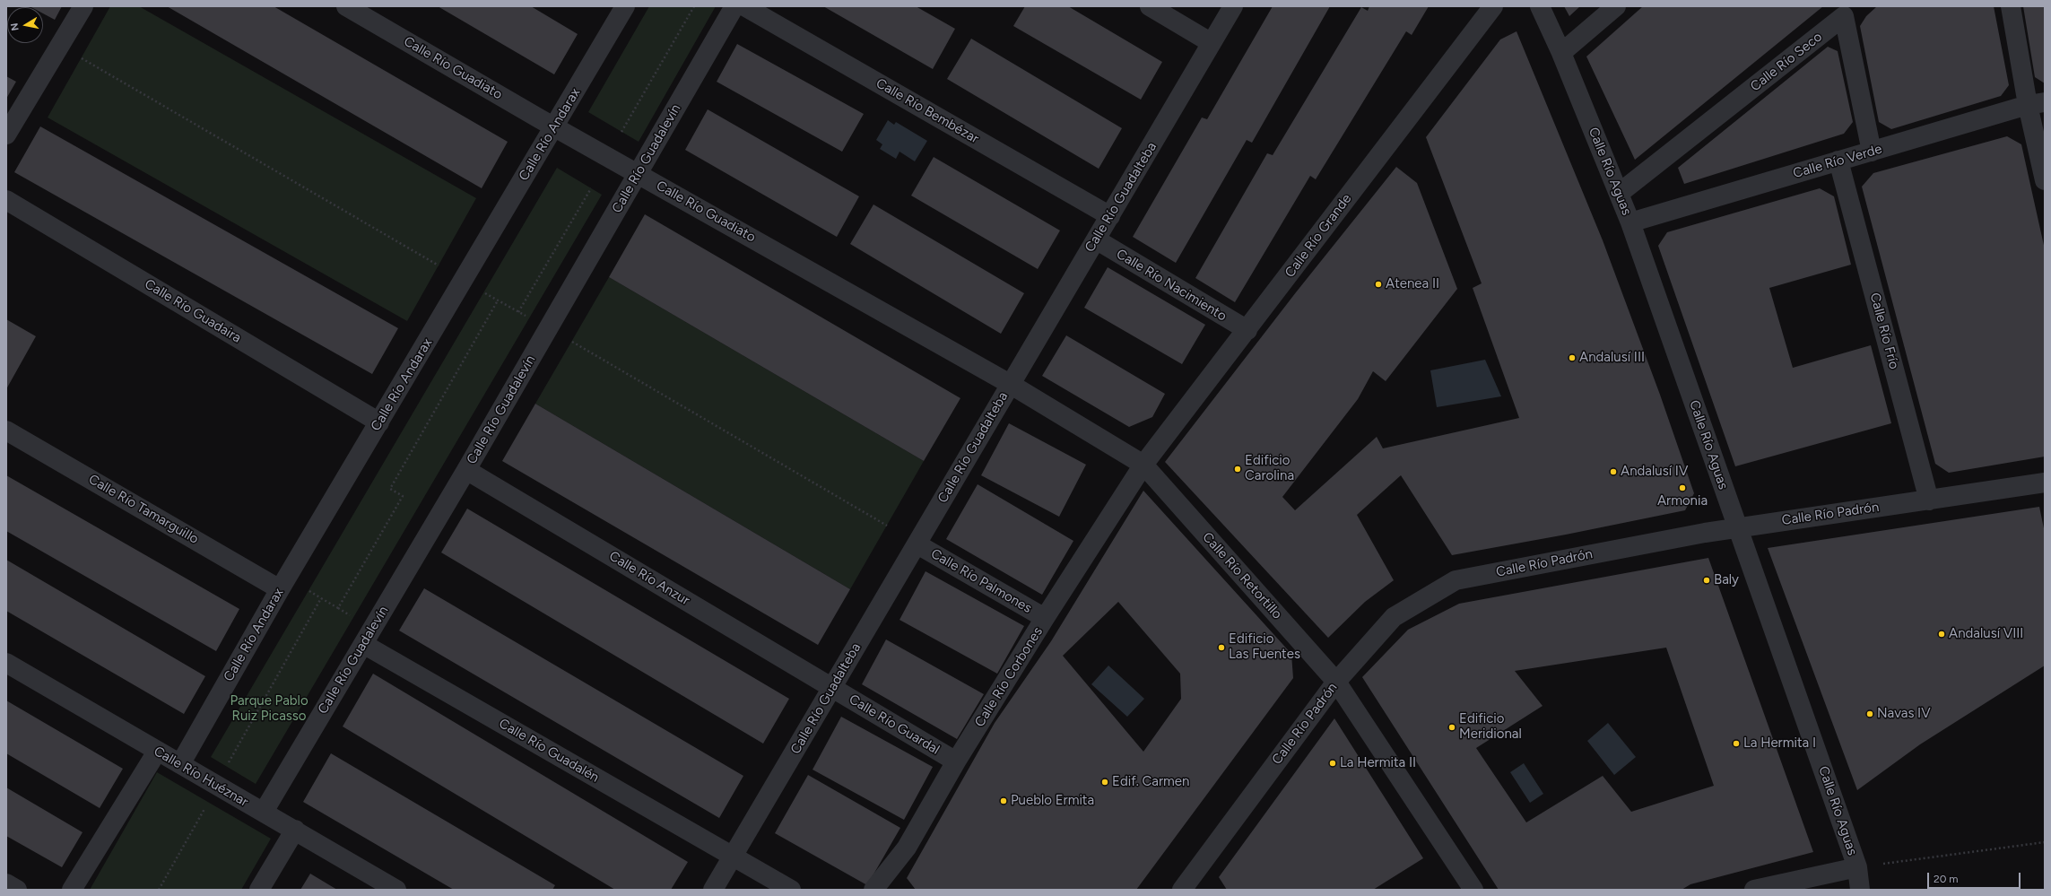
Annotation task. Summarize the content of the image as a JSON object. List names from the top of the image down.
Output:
{
  "streets": {
    "street": [
      "Calle Río Seco",
      "Calle Río Guadiato",
      "Calle Río Bembézar",
      "Calle Río Andarax",
      "Calle Río Guadalevín",
      "Calle Río Verde",
      "Calle Río Aguas",
      "Calle Río Guadalteba",
      "Calle Río Grande",
      "Calle Río Nacimiento",
      "Calle Río Guadaira",
      "Calle Río Frío",
      "Calle Río Tamarguillo",
      "Calle Río Padrón",
      "Calle Río Retortillo",
      "Calle Río Anzur",
      "Calle Río Palmones",
      "Calle Río Corbones",
      "Calle Río Guardal",
      "Calle Río Guadalén",
      "Calle Río Huéznar"
    ]
  },
  "crossings": [
    ["Calle Río Seco", "Calle Río Verde"],
    ["Calle Río Seco", "Calle Río Aguas"],
    ["Calle Río Guadiato", "Calle Río Andarax"],
    ["Calle Río Guadiato", "Calle Río Guadalevín"],
    ["Calle Río Guadiato", "Calle Río Guadalteba"],
    ["Calle Río Guadiato", "Calle Río Retortillo"],
    ["Calle Río Bembézar", "Calle Río Guadalteba"],
    ["Calle Río Andarax", "Calle Río Guadaira"],
    ["Calle Río Andarax", "Calle Río Tamarguillo"],
    ["Calle Río Andarax", "Calle Río Huéznar"],
    ["Calle Río Guadalevín", "Calle Río Anzur"],
    ["Calle Río Guadalevín", "Calle Río Guadalén"],
    ["Calle Río Guadalevín", "Calle Río Huéznar"],
    ["Calle Río Verde", "Calle Río Aguas"],
    ["Calle Río Verde", "Calle Río Frío"],
    ["Calle Río Aguas", "Calle Río Padrón"],
    ["Calle Río Guadalteba", "Calle Río Nacimiento"],
    ["Calle Río Guadalteba", "Calle Río Retortillo"],
    ["Calle Río Guadalteba", "Calle Río Anzur"],
    ["Calle Río Guadalteba", "Calle Río Palmones"],
    ["Calle Río Guadalteba", "Calle Río Guardal"],
    ["Calle Río Guadalteba", "Calle Río Guadalén"],
    ["Calle Río Grande", "Calle Río Nacimiento"],
    ["Calle Río Grande", "Calle Río Retortillo"],
    ["Calle Río Grande", "Calle Río Corbones"],
    ["Calle Río Frío", "Calle Río Padrón"],
    ["Calle Río Padrón", "Calle Río Retortillo"],
    ["Calle Río Retortillo", "Calle Río Corbones"],
    ["Calle Río Anzur", "Calle Río Guardal"],
    ["Calle Río Palmones", "Calle Río Corbones"],
    ["Calle Río Corbones", "Calle Río Guardal"]
  ],
  "parks": ["Parque Pablo Ruiz Picasso"],
  "places": [
    "Atenea II",
    "Andalusí III",
    "Edificio Carolina",
    "Andalusí IV",
    "Armonia",
    "Baly",
    "Andalusí VIII",
    "Edificio Las Fuentes",
    "Navas IV",
    "Edificio Meridional",
    "La Hermita I",
    "La Hermita II",
    "Edif. Carmen",
    "Pueblo Ermita"
  ],
  "scale_bar": "20 m",
  "north": "left"
}
